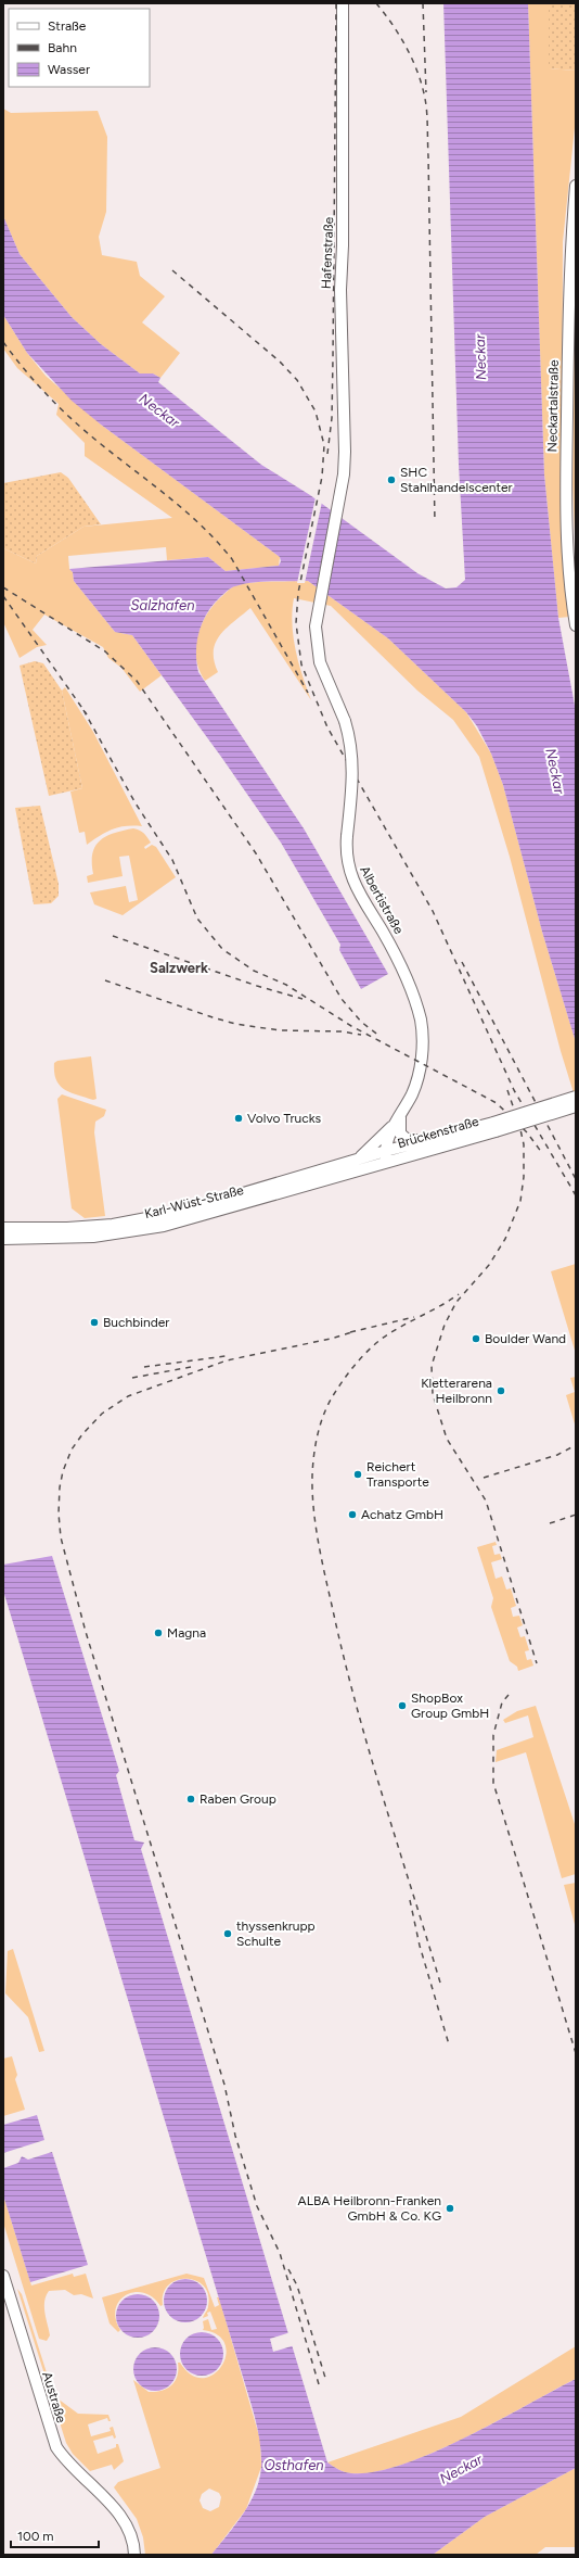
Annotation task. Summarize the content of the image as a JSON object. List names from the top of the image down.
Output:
{
  "streets": {
    "main road": [
      "Hafenstraße",
      "Neckartalstraße",
      "Albertistraße",
      "Brückenstraße",
      "Karl-Wüst-Straße",
      "Austraße"
    ]
  },
  "crossings": [
    ["Hafenstraße", "Albertistraße"],
    ["Albertistraße", "Brückenstraße"],
    ["Albertistraße", "Karl-Wüst-Straße"],
    ["Brückenstraße", "Karl-Wüst-Straße"]
  ],
  "districts": ["Salzwerk"],
  "water": ["Neckar", "Salzhafen", "Osthafen"],
  "places": [
    "SHC Stahlhandelscenter",
    "Volvo Trucks",
    "Buchbinder",
    "Boulder Wand",
    "Kletterarena Heilbronn",
    "Reichert Transporte",
    "Achatz GmbH",
    "Magna",
    "ShopBox Group GmbH",
    "Raben Group",
    "thyssenkrupp Schulte",
    "ALBA Heilbronn-Franken GmbH & Co. KG"
  ],
  "legend": ["Straße", "Bahn", "Wasser"],
  "scale_bar": "100 m"
}
